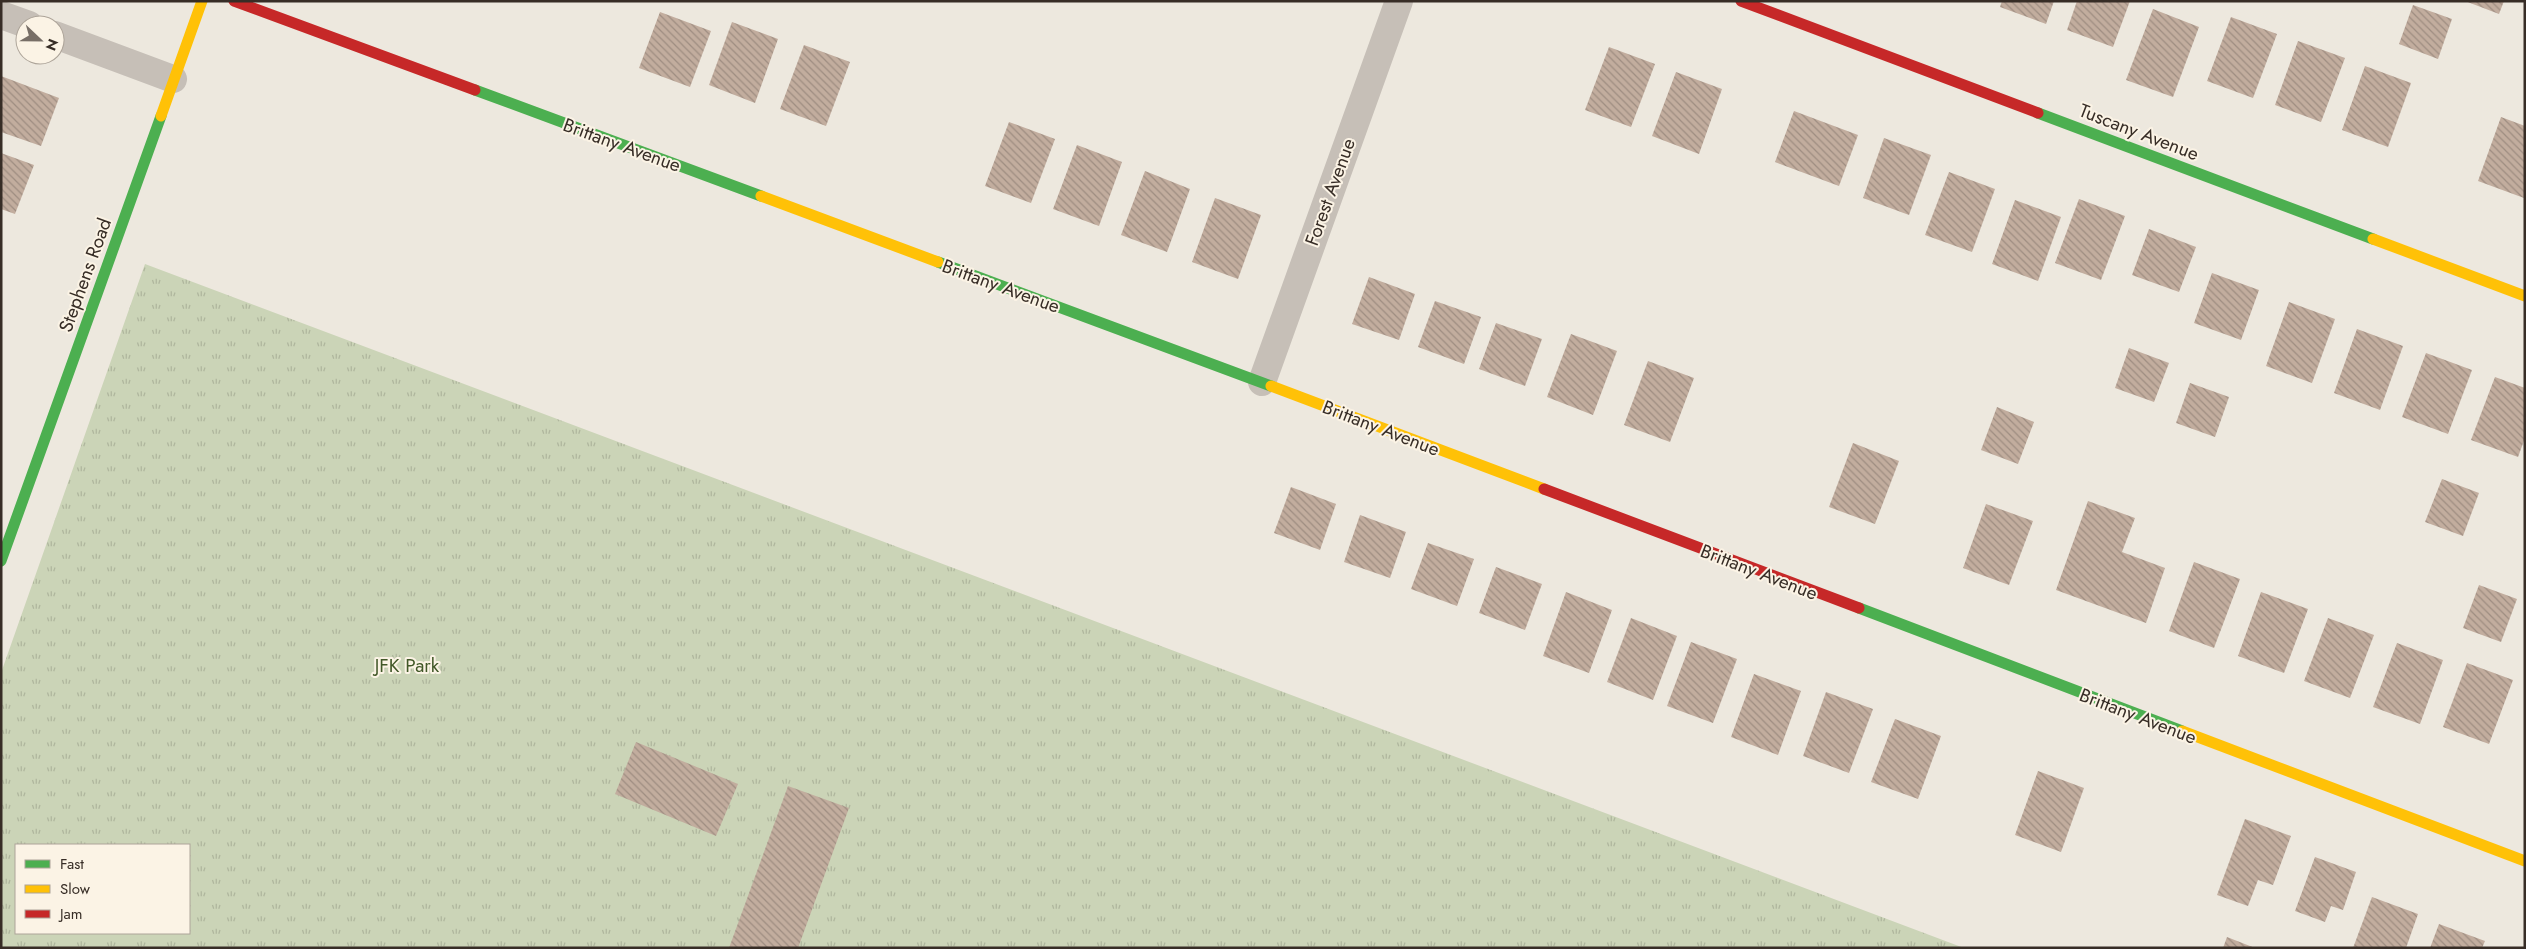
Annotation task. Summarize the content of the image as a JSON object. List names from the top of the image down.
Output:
{
  "streets": {
    "street": [
      "Tuscany Avenue",
      "Brittany Avenue",
      "Forest Avenue",
      "Stephens Road"
    ]
  },
  "crossings": [
    ["Brittany Avenue", "Forest Avenue"]
  ],
  "parks": ["JFK Park"],
  "legend": ["Fast", "Slow", "Jam"],
  "north": "right"
}
